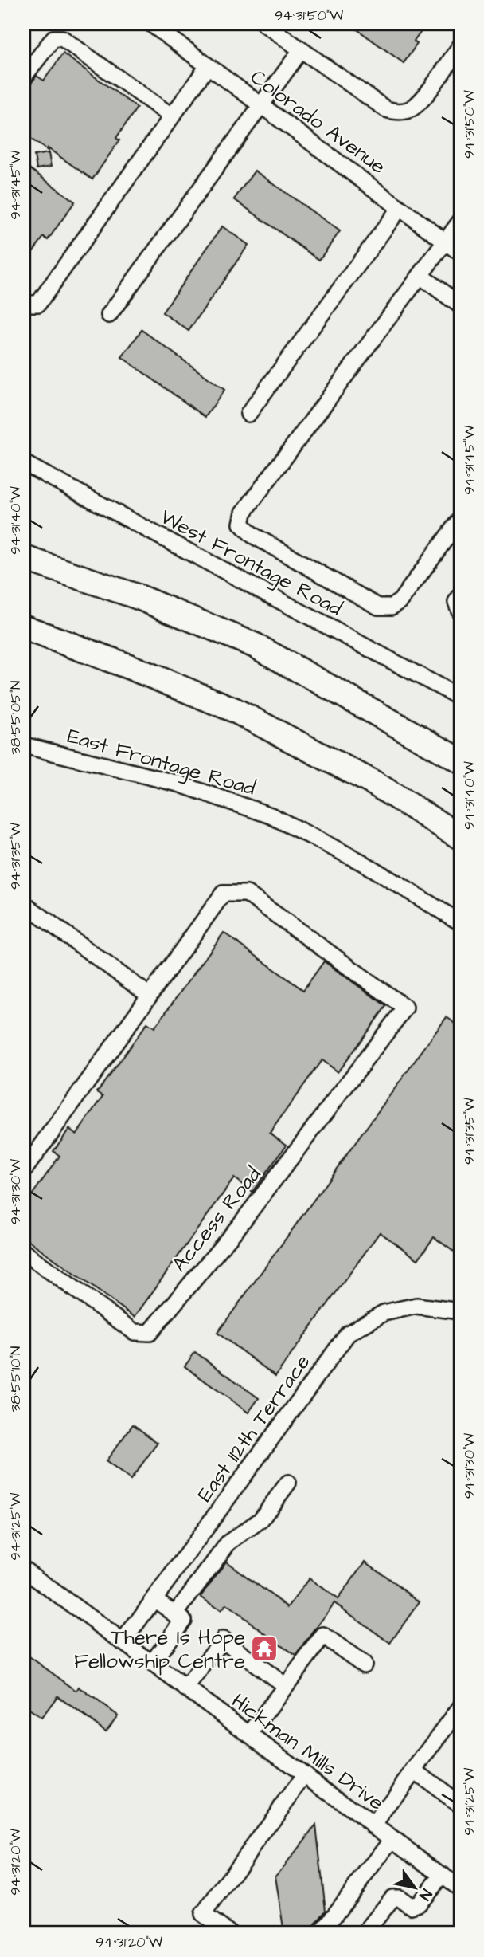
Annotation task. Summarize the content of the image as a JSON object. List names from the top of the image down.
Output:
{
  "streets": {
    "street": [
      "Colorado Avenue",
      "West Frontage Road",
      "East Frontage Road",
      "Access Road",
      "East 112th Terrace",
      "Hickman Mills Drive"
    ]
  },
  "crossings": [
    ["East 112th Terrace", "Hickman Mills Drive"]
  ],
  "places": {
    "temple": ["There Is Hope Fellowship Centre"]
  },
  "north": "bottom right",
  "coordinates": [
    "94°31'50\"W",
    "94°31'45\"W",
    "94°31'40\"W",
    "38°55'05\"N",
    "94°31'35\"W",
    "94°31'30\"W",
    "38°55'10\"N",
    "94°31'25\"W",
    "94°31'20\"W"
  ]
}
